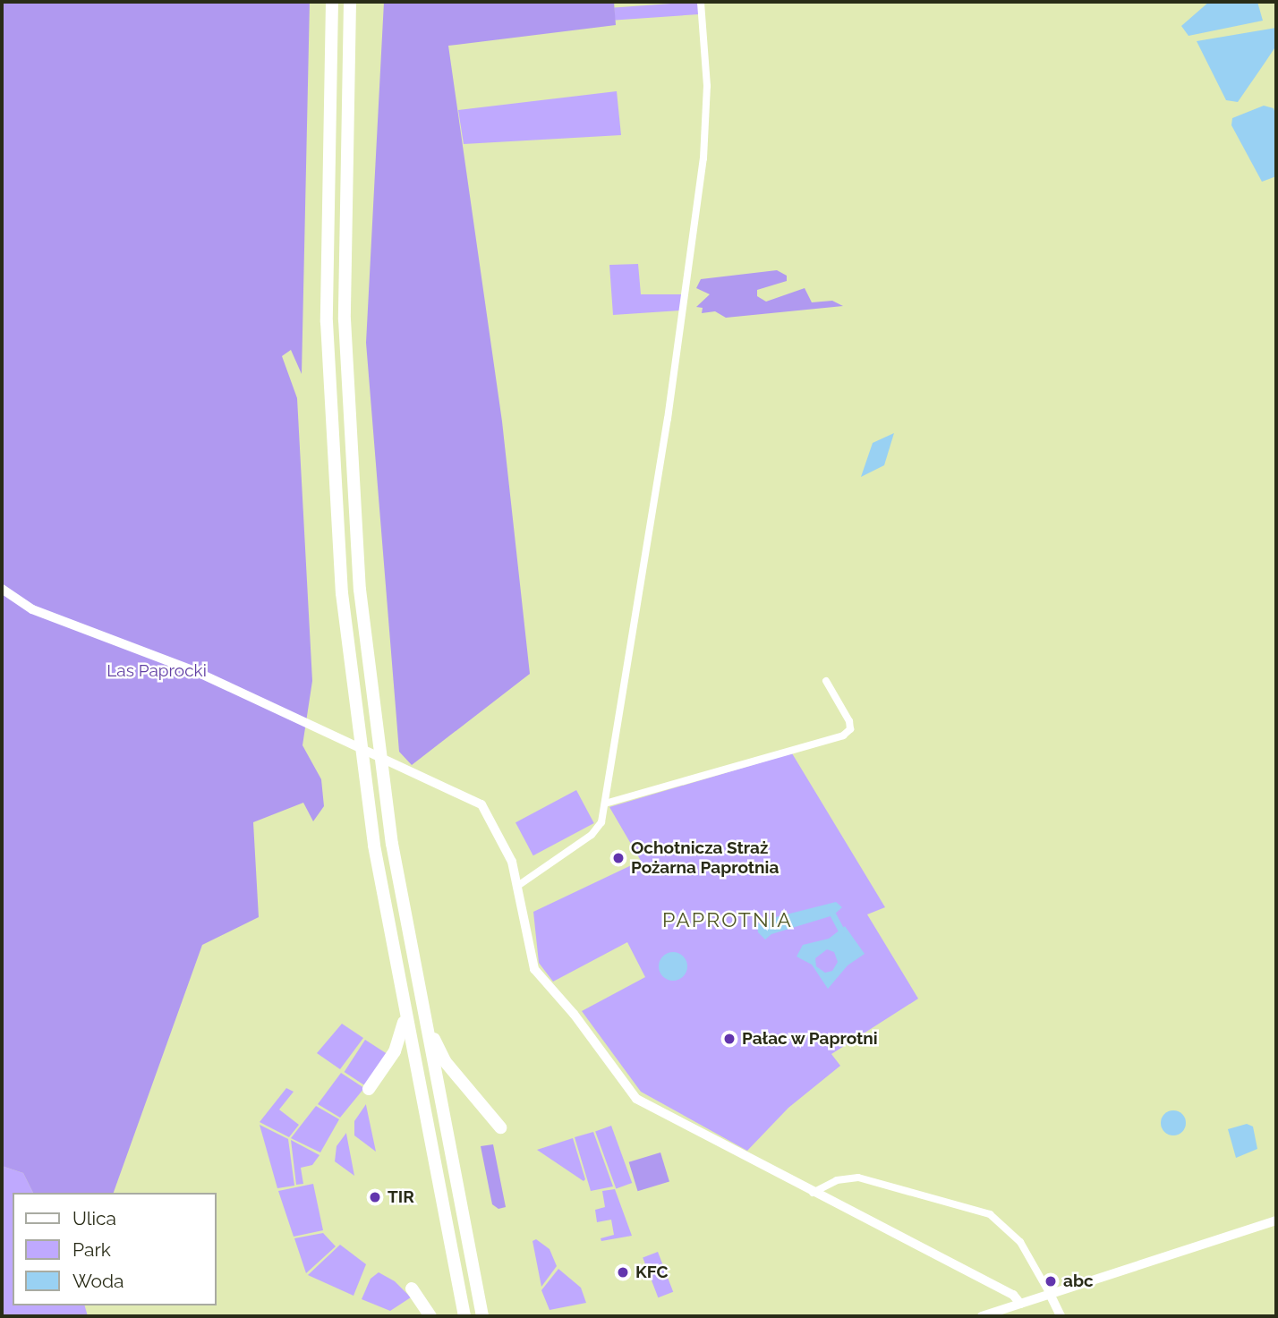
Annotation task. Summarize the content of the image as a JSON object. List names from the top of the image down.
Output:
{
  "districts": ["PAPROTNIA"],
  "parks": ["Las Paprocki"],
  "places": [
    "Ochotnicza Straż Pożarna Paprotnia",
    "Pałac w Paprotni",
    "TIR",
    "KFC",
    "abc"
  ],
  "legend": ["Ulica", "Park", "Woda"]
}
